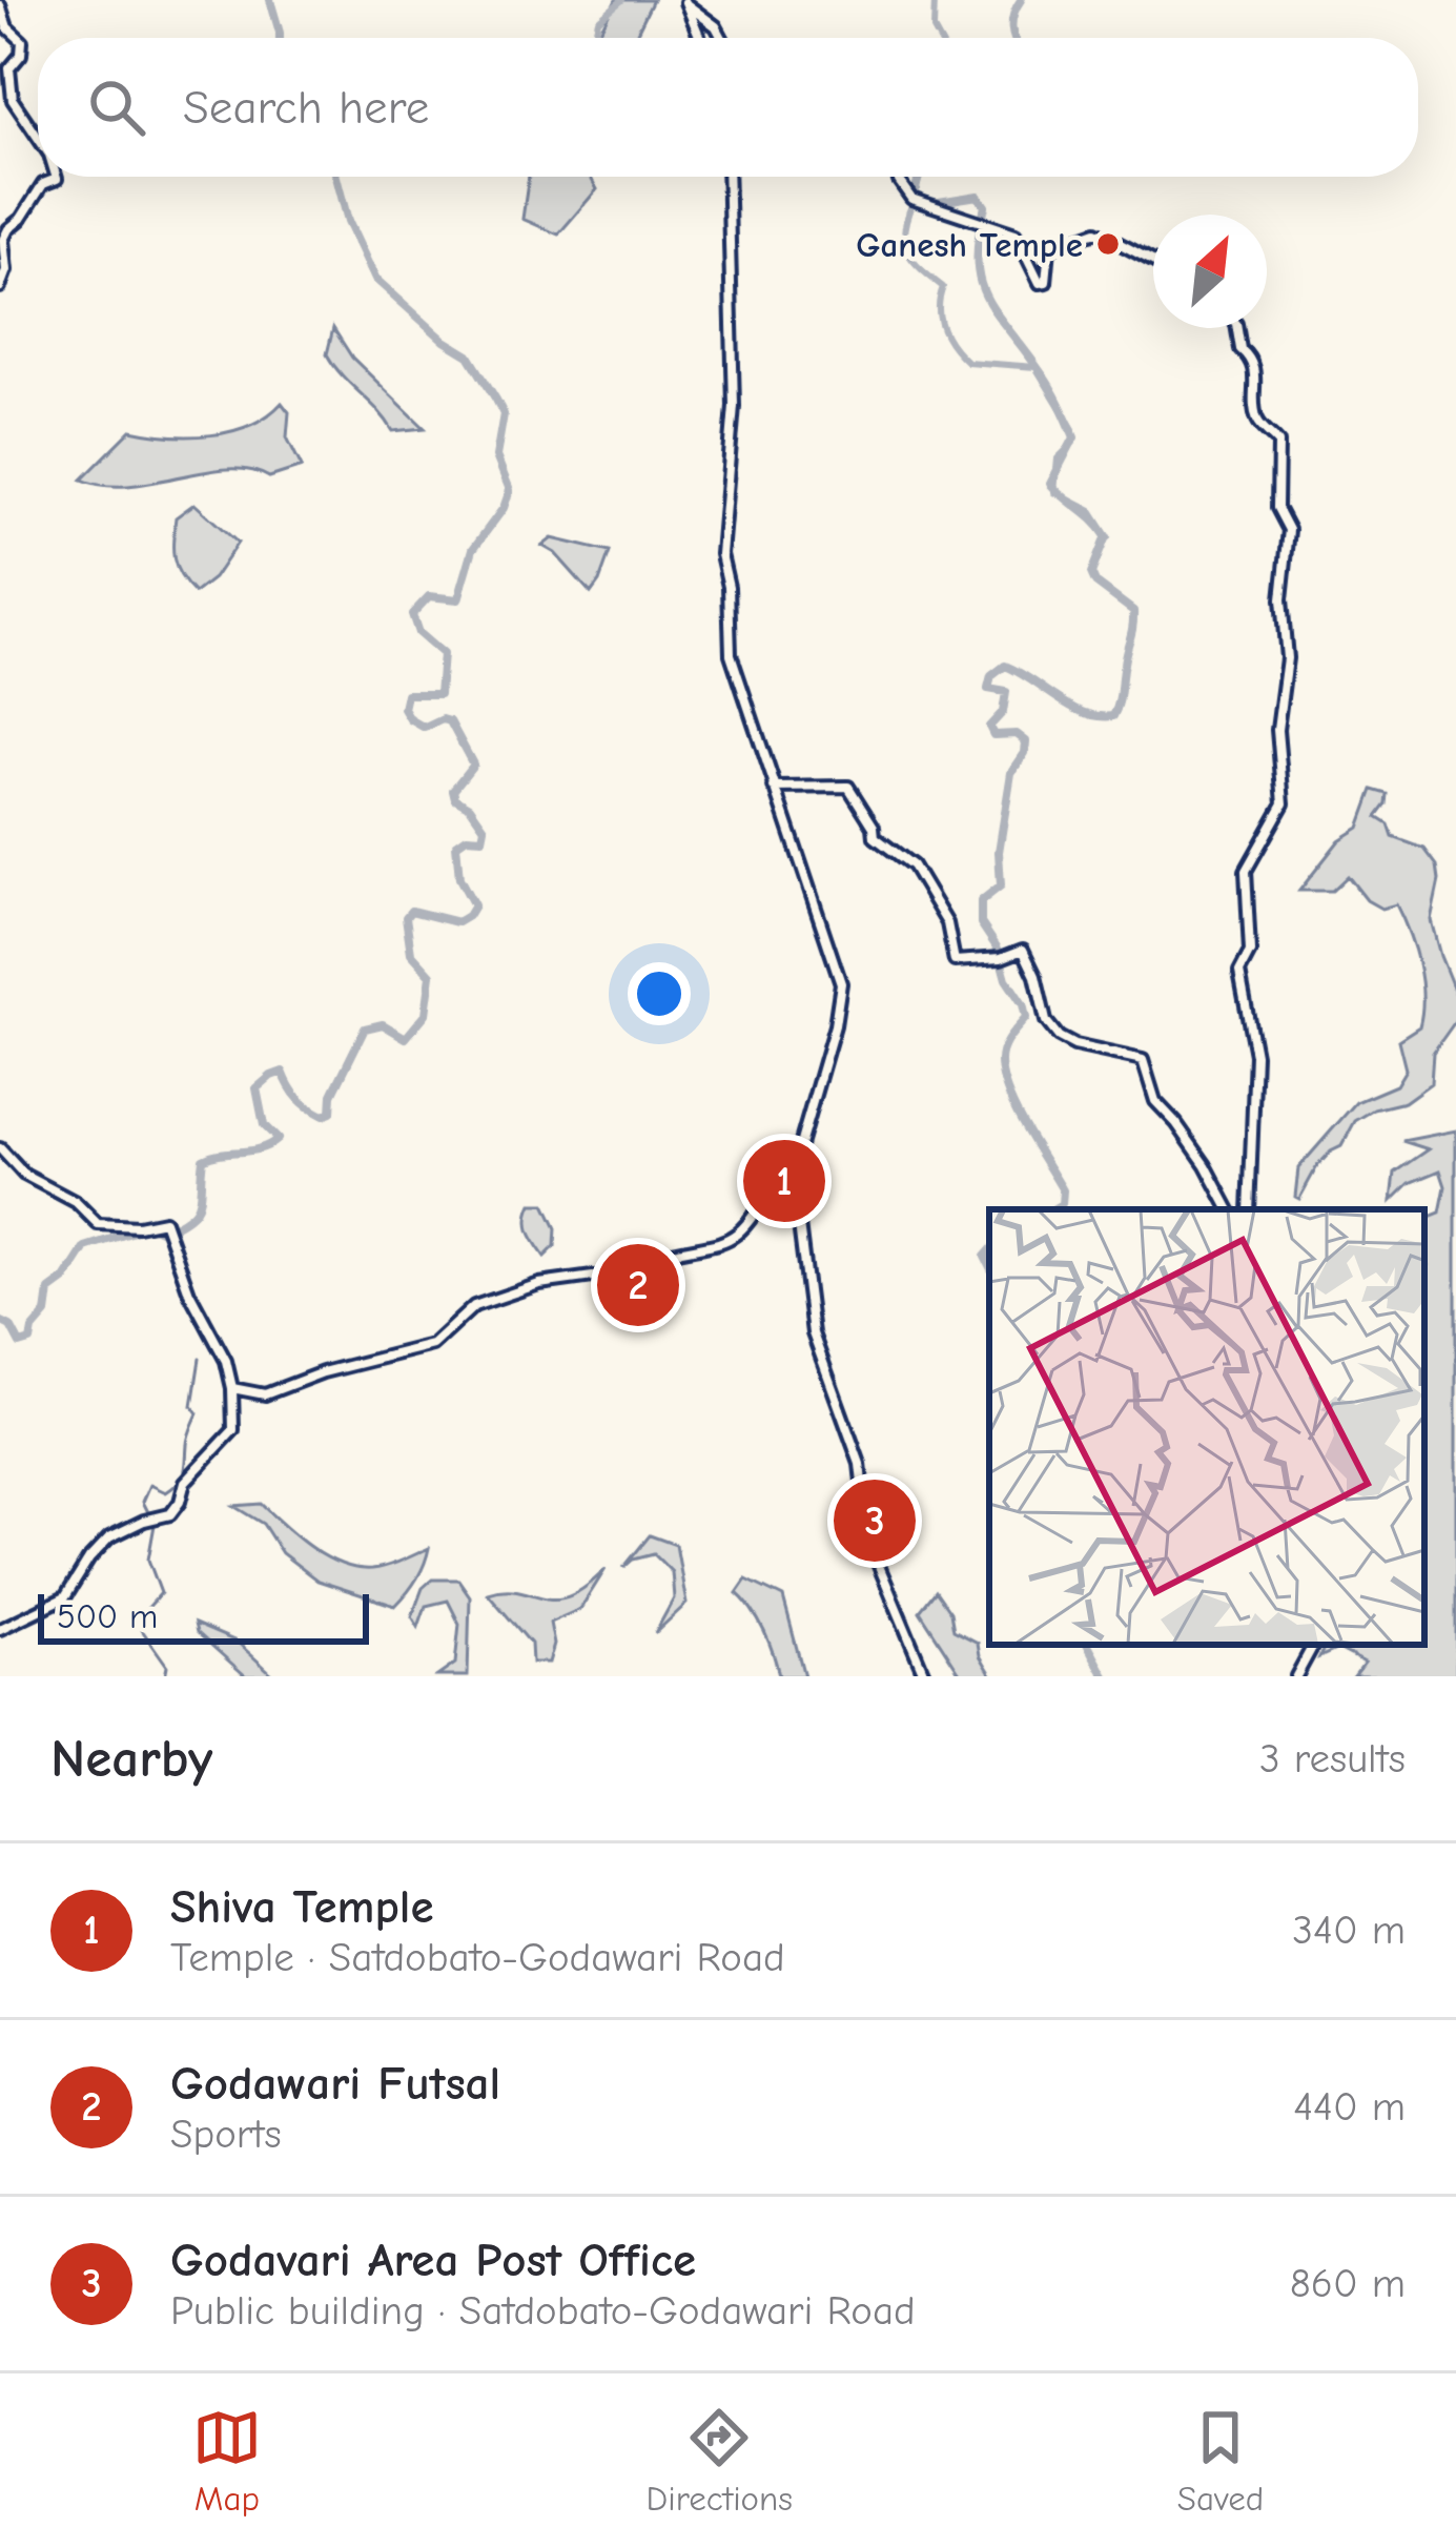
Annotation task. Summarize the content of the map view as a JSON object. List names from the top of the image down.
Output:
{
  "places": ["Ganesh Temple"],
  "scale_bar": "500 m",
  "north": "top right",
  "page": {
    "search": "Search here",
    "pins": ["1", "2", "3"],
    "scale": "500 m",
    "heading": ["Nearby", "3 results"],
    "list": [
      {
        "mark": "1",
        "name": "Shiva Temple",
        "note": "Temple · Satdobato-Godawari Road",
        "value": "340 m"
      },
      {
        "mark": "2",
        "name": "Godawari Futsal",
        "note": "Sports",
        "value": "440 m"
      },
      {
        "mark": "3",
        "name": "Godavari Area Post Office",
        "note": "Public building · Satdobato-Godawari Road",
        "value": "860 m"
      }
    ],
    "nav": ["Map", "Directions", "Saved"]
  }
}
